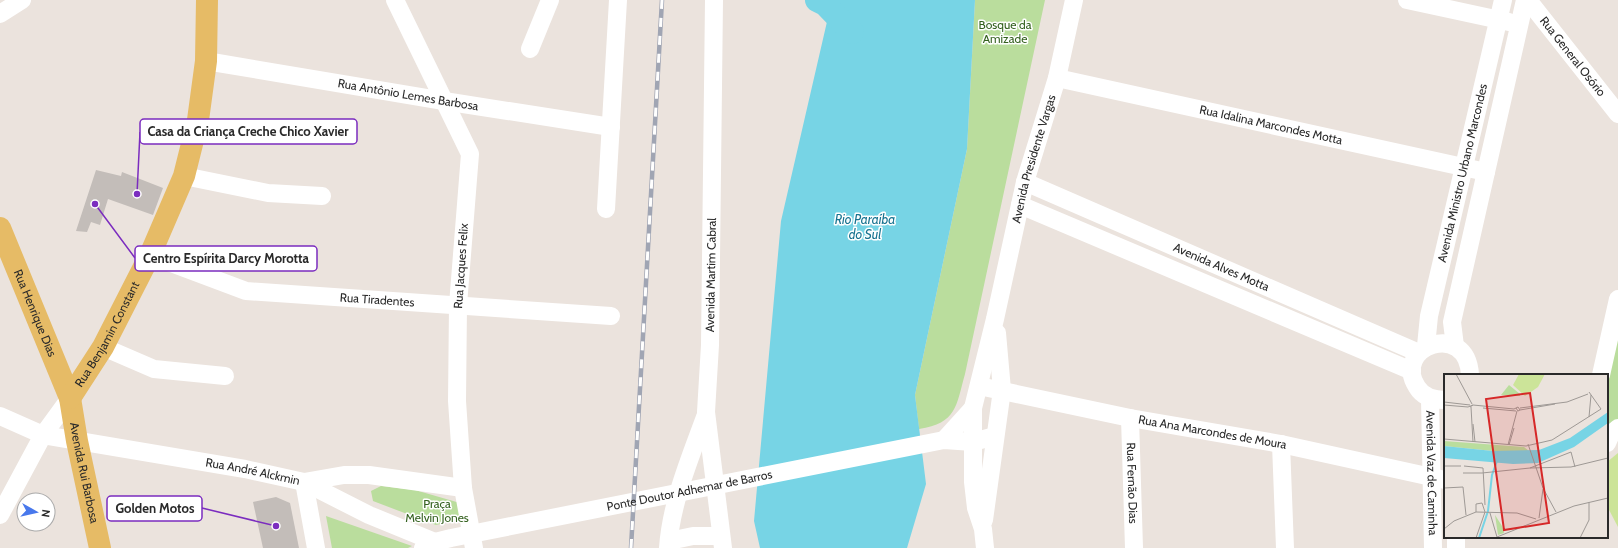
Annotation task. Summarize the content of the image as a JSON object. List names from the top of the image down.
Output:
{
  "streets": {
    "main road": ["Rua Henrique Dias", "Rua Benjamin Constant", "Avenida Rui Barbosa"],
    "street": [
      "Rua General Osório",
      "Rua Antônio Lemes Barbosa",
      "Rua Idalina Marcondes Motta",
      "Avenida Presidente Vargas",
      "Avenida Ministro Urbano Marcondes",
      "Rua Jacques Felix",
      "Avenida Alves Motta",
      "Avenida Martim Cabral",
      "Rua Tiradentes",
      "Rua Ana Marcondes de Moura",
      "Rua André Alckmin",
      "Avenida Vaz de Caminha",
      "Rua Fernão Dias",
      "Ponte Doutor Adhemar de Barros"
    ]
  },
  "crossings": [
    ["Rua General Osório", "Avenida Ministro Urbano Marcondes"],
    ["Rua Antônio Lemes Barbosa", "Rua Jacques Felix"],
    ["Rua Antônio Lemes Barbosa", "Rua Benjamin Constant"],
    ["Rua Idalina Marcondes Motta", "Avenida Presidente Vargas"],
    ["Rua Idalina Marcondes Motta", "Avenida Ministro Urbano Marcondes"],
    ["Avenida Presidente Vargas", "Avenida Alves Motta"],
    ["Avenida Presidente Vargas", "Rua Ana Marcondes de Moura"],
    ["Avenida Presidente Vargas", "Ponte Doutor Adhemar de Barros"],
    ["Avenida Ministro Urbano Marcondes", "Avenida Alves Motta"],
    ["Rua Jacques Felix", "Rua Tiradentes"],
    ["Rua Jacques Felix", "Rua André Alckmin"],
    ["Rua Tiradentes", "Rua Benjamin Constant"],
    ["Rua Henrique Dias", "Rua Benjamin Constant"],
    ["Rua Henrique Dias", "Avenida Rui Barbosa"],
    ["Rua Benjamin Constant", "Rua André Alckmin"],
    ["Rua Benjamin Constant", "Avenida Rui Barbosa"],
    ["Rua Ana Marcondes de Moura", "Avenida Vaz de Caminha"],
    ["Rua Ana Marcondes de Moura", "Rua Fernão Dias"],
    ["Rua André Alckmin", "Avenida Rui Barbosa"]
  ],
  "water": ["Rio Paraíba do Sul"],
  "parks": ["Bosque da Amizade", "Praça Melvin Jones"],
  "places": ["Casa da Criança Creche Chico Xavier", "Centro Espírita Darcy Morotta", "Golden Motos"],
  "north": "right"
}
